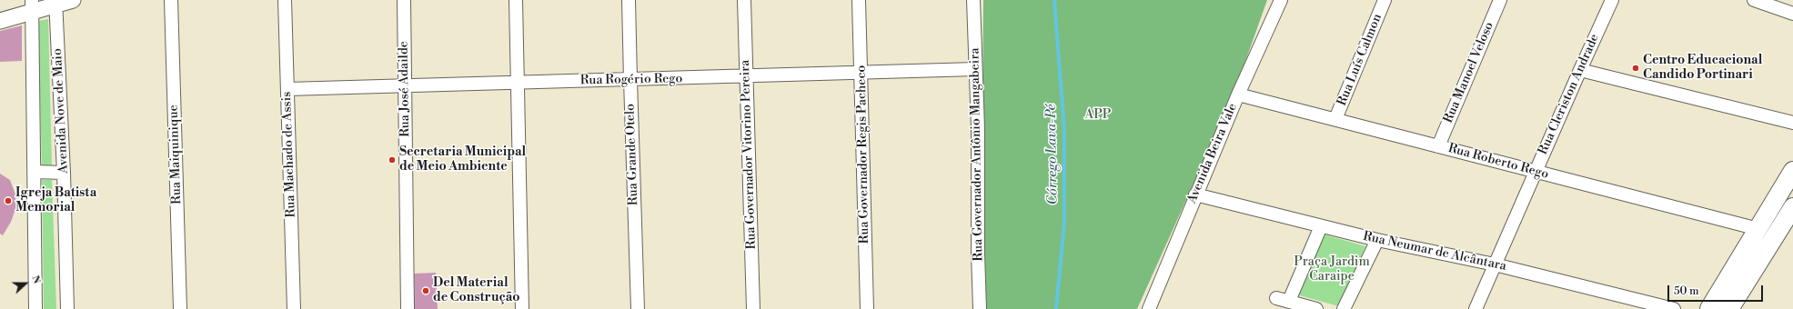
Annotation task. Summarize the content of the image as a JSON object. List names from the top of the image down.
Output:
{
  "streets": {
    "street": [
      "Rua Luís Calmon",
      "Rua Manoel Veloso",
      "Rua Rogério Rego",
      "Rua José Adailde",
      "Rua Cleriston Andrade",
      "Avenida Nove de Maio",
      "Avenida Beira Vale",
      "Rua Maiquinique",
      "Rua Machado de Assis",
      "Rua Grande Otelo",
      "Rua Governador Vitorino Pereira",
      "Rua Governador Regis Pacheco",
      "Rua Governador Antônio Mangabeira",
      "Rua Roberto Rego",
      "Rua Neumar de Alcântara"
    ]
  },
  "crossings": [
    ["Rua Luís Calmon", "Rua Roberto Rego"],
    ["Rua Manoel Veloso", "Rua Roberto Rego"],
    ["Rua Rogério Rego", "Rua José Adailde"],
    ["Rua Rogério Rego", "Rua Machado de Assis"],
    ["Rua Rogério Rego", "Rua Grande Otelo"],
    ["Rua Rogério Rego", "Rua Governador Vitorino Pereira"],
    ["Rua Rogério Rego", "Rua Governador Regis Pacheco"],
    ["Rua Rogério Rego", "Rua Governador Antônio Mangabeira"],
    ["Rua Cleriston Andrade", "Rua Roberto Rego"],
    ["Rua Cleriston Andrade", "Rua Neumar de Alcântara"],
    ["Avenida Beira Vale", "Rua Roberto Rego"],
    ["Avenida Beira Vale", "Rua Neumar de Alcântara"]
  ],
  "water": ["Córrego Lava-Pé"],
  "parks": ["APP", "Praça Jardim Caraipe"],
  "places": [
    "Centro Educacional Candido Portinari",
    "Secretaria Municipal de Meio Ambiente",
    "Igreja Batista Memorial",
    "Del Material de Construção"
  ],
  "scale_bar": "50 m",
  "north": "right"
}
